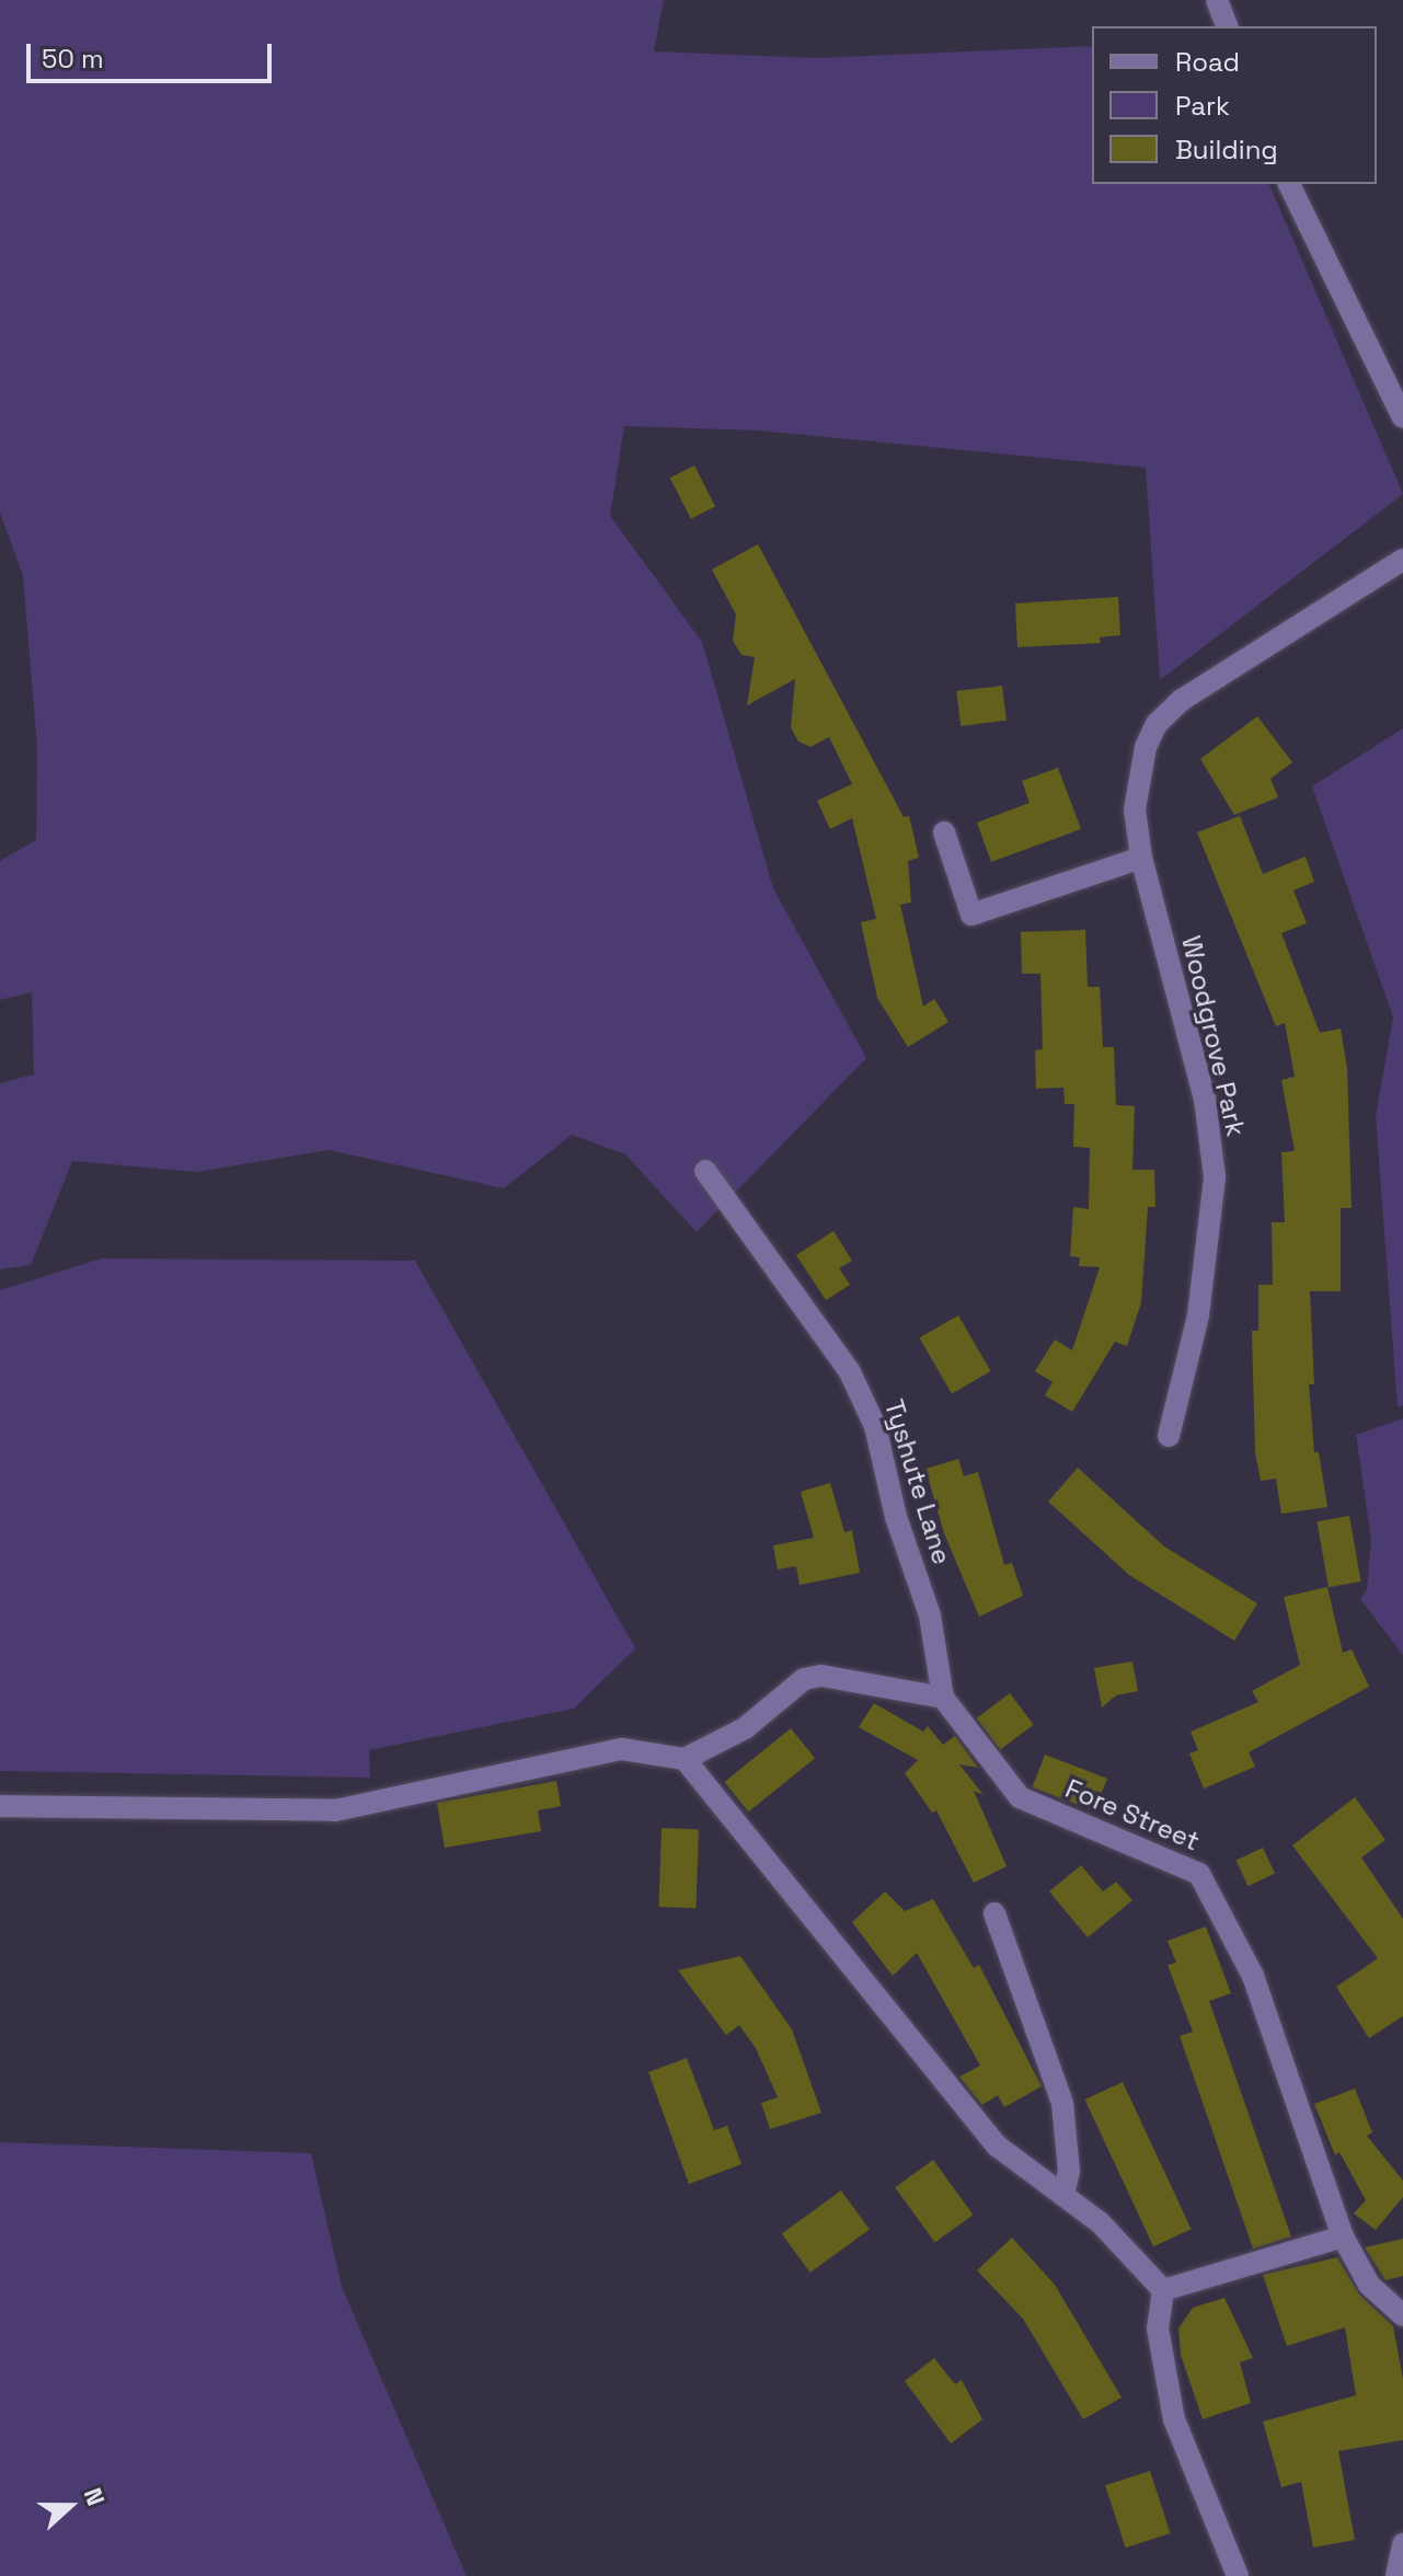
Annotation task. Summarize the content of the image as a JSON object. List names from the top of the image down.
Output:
{
  "streets": {
    "street": ["Woodgrove Park", "Tyshute Lane", "Fore Street"]
  },
  "crossings": [
    ["Tyshute Lane", "Fore Street"]
  ],
  "legend": ["Road", "Park", "Building"],
  "scale_bar": "50 m",
  "north": "right"
}
